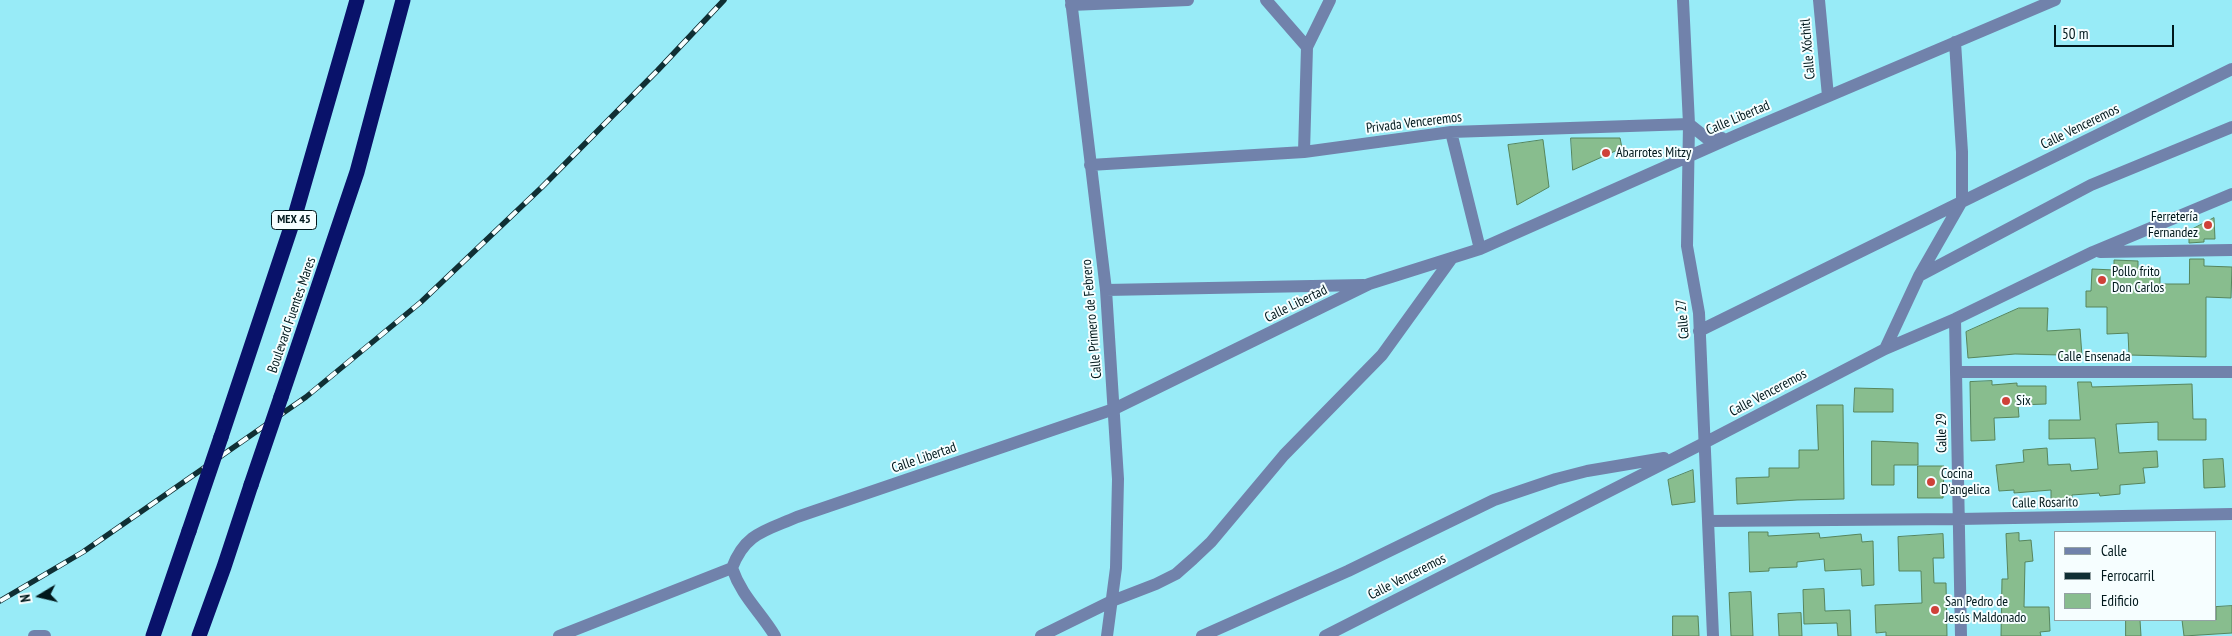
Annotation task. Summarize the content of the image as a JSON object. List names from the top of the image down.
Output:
{
  "streets": {
    "highway": ["MEX 45", "Boulevard Fuentes Mares"],
    "street": [
      "Calle Xóchitl",
      "Calle Libertad",
      "Privada Venceremos",
      "Calle Venceremos",
      "Calle Primero de Febrero",
      "Calle 27",
      "Calle Ensenada",
      "Calle 29",
      "Calle Rosarito"
    ]
  },
  "crossings": [
    ["Calle Xóchitl", "Calle Libertad"],
    ["Calle Libertad", "Calle Primero de Febrero"],
    ["Calle Libertad", "Calle 27"],
    ["Privada Venceremos", "Calle Primero de Febrero"],
    ["Privada Venceremos", "Calle 27"],
    ["Calle Venceremos", "Calle 27"],
    ["Calle Venceremos", "Calle 29"],
    ["Calle 27", "Calle Rosarito"],
    ["Calle Ensenada", "Calle 29"],
    ["Calle 29", "Calle Rosarito"]
  ],
  "places": [
    "Abarrotes Mitzy",
    "Ferretería Fernandez",
    "Pollo frito Don Carlos",
    "Six",
    "Cocina D'angelica",
    "San Pedro de Jesús Maldonado"
  ],
  "legend": ["Calle", "Ferrocarril", "Edificio"],
  "scale_bar": "50 m",
  "north": "left"
}
